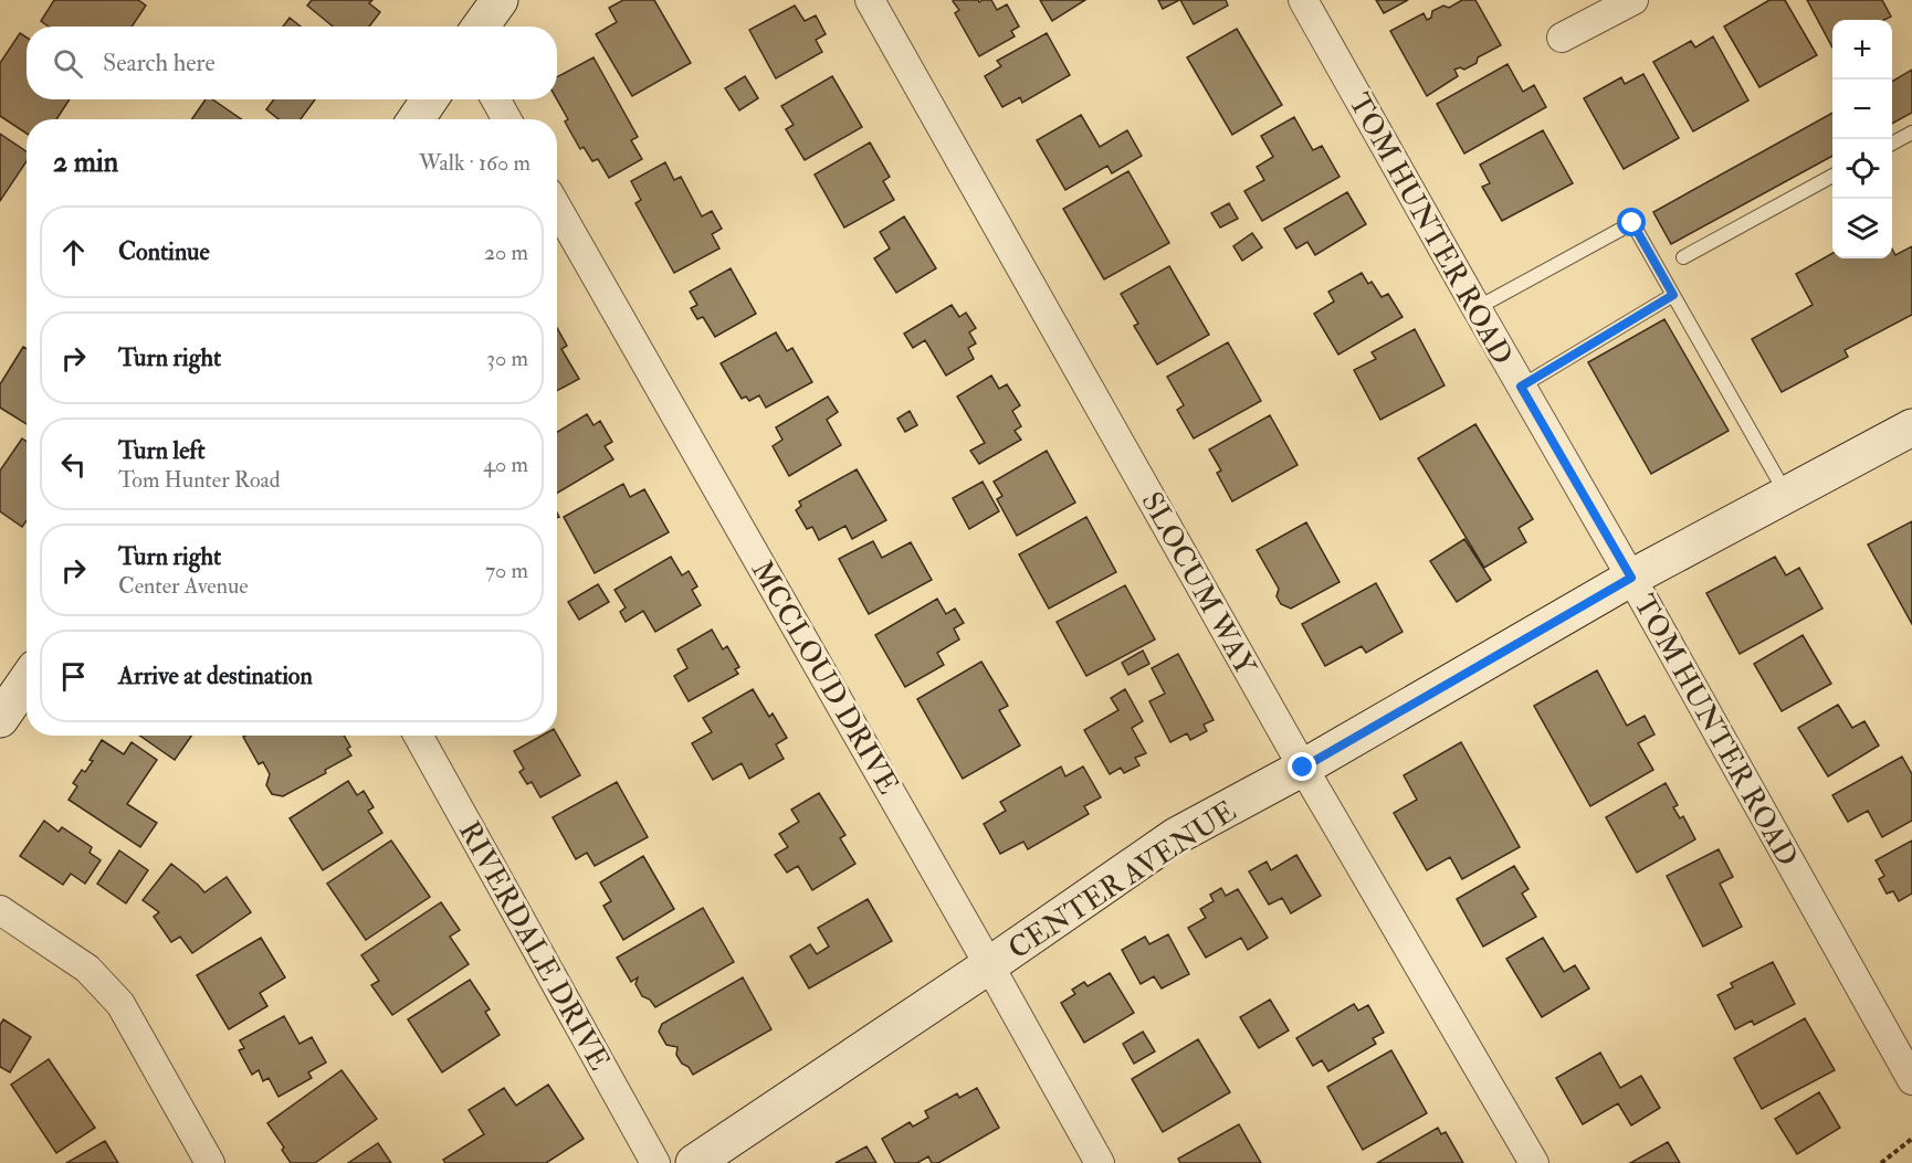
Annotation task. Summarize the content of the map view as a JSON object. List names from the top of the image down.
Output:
{
  "streets": {
    "main road": ["CENTER AVENUE"],
    "street": [
      "TOM HUNTER ROAD",
      "SLOCUM WAY",
      "MCCLOUD DRIVE",
      "RIVERDALE DRIVE"
    ]
  },
  "crossings": [
    ["TOM HUNTER ROAD", "CENTER AVENUE"],
    ["SLOCUM WAY", "CENTER AVENUE"],
    ["MCCLOUD DRIVE", "CENTER AVENUE"]
  ],
  "page": {
    "map_buttons": ["+", "−"],
    "search": "Search here",
    "heading": ["2 min", "Walk · 160 m"],
    "list": [
      ["Continue", "20 m"],
      ["Turn right", "30 m"],
      ["Turn left", "Tom Hunter Road", "40 m"],
      ["Turn right", "Center Avenue", "70 m"],
      "Arrive at destination"
    ]
  }
}
